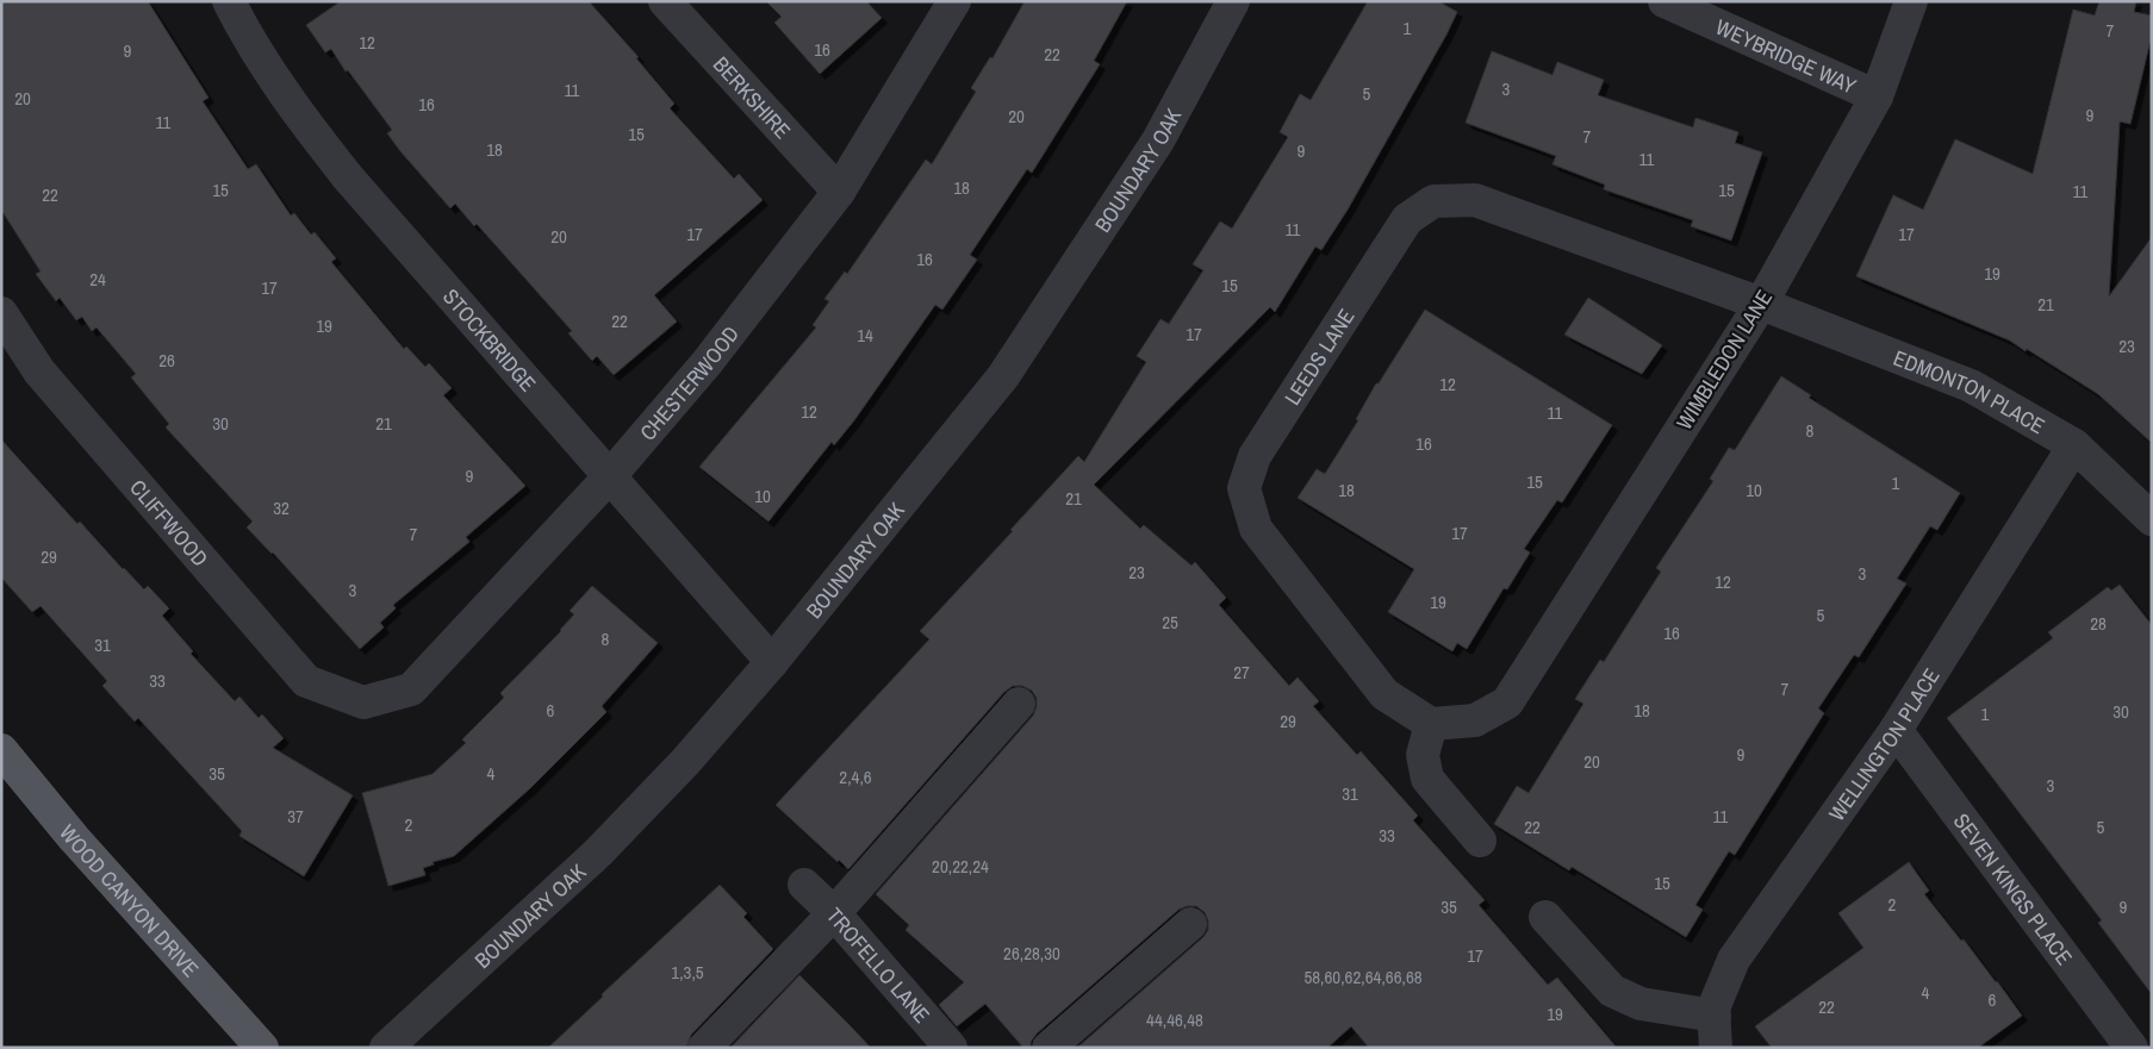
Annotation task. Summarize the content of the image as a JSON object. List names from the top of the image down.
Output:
{
  "streets": {
    "main road": ["WOOD CANYON DRIVE"],
    "street": [
      "WEYBRIDGE WAY",
      "BERKSHIRE",
      "BOUNDARY OAK",
      "STOCKBRIDGE",
      "LEEDS LANE",
      "WIMBLEDON LANE",
      "CHESTERWOOD",
      "EDMONTON PLACE",
      "CLIFFWOOD",
      "WELLINGTON PLACE",
      "SEVEN KINGS PLACE",
      "TROFELLO LANE"
    ]
  },
  "crossings": [
    ["WEYBRIDGE WAY", "WIMBLEDON LANE"],
    ["BERKSHIRE", "CHESTERWOOD"],
    ["BOUNDARY OAK", "STOCKBRIDGE"],
    ["STOCKBRIDGE", "CHESTERWOOD"],
    ["LEEDS LANE", "WIMBLEDON LANE"],
    ["LEEDS LANE", "EDMONTON PLACE"],
    ["WIMBLEDON LANE", "EDMONTON PLACE"],
    ["CHESTERWOOD", "CLIFFWOOD"],
    ["EDMONTON PLACE", "WELLINGTON PLACE"],
    ["WELLINGTON PLACE", "SEVEN KINGS PLACE"]
  ],
  "house_numbers": [
    "1",
    "7",
    "12",
    "16",
    "9",
    "22",
    "3",
    "11",
    "5",
    "20",
    "16",
    "9",
    "20",
    "11",
    "15",
    "7",
    "18",
    "9",
    "11",
    "18",
    "15",
    "15",
    "11",
    "22",
    "11",
    "17",
    "17",
    "20",
    "16",
    "19",
    "24",
    "15",
    "17",
    "21",
    "22",
    "19",
    "17",
    "14",
    "23",
    "26",
    "12",
    "12",
    "11",
    "30",
    "21",
    "8",
    "16",
    "9",
    "15",
    "1",
    "18",
    "10",
    "10",
    "21",
    "32",
    "17",
    "7",
    "29",
    "23",
    "3",
    "12",
    "3",
    "19",
    "5",
    "25",
    "28",
    "16",
    "8",
    "31",
    "27",
    "33",
    "7",
    "6",
    "18",
    "30",
    "1",
    "29",
    "9",
    "20",
    "35",
    "4",
    "2,4,6",
    "3",
    "31",
    "37",
    "11",
    "2",
    "22",
    "5",
    "33",
    "20,22,24",
    "15",
    "2",
    "35",
    "9",
    "26,28,30",
    "17",
    "1,3,5",
    "58,60,62,64,66,68",
    "4",
    "6",
    "22",
    "19",
    "44,46,48"
  ]
}
